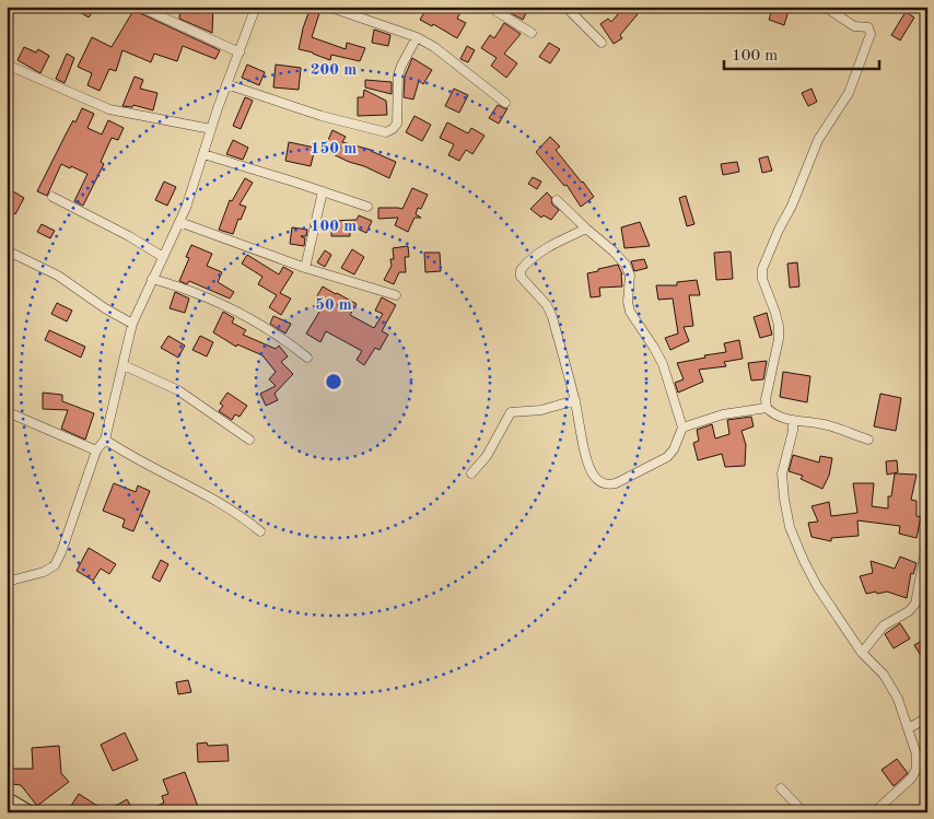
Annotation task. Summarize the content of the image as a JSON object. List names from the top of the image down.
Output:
{
  "scale_bar": "100 m",
  "rings": [
    "200 m",
    "150 m",
    "100 m",
    "50 m"
  ]
}
